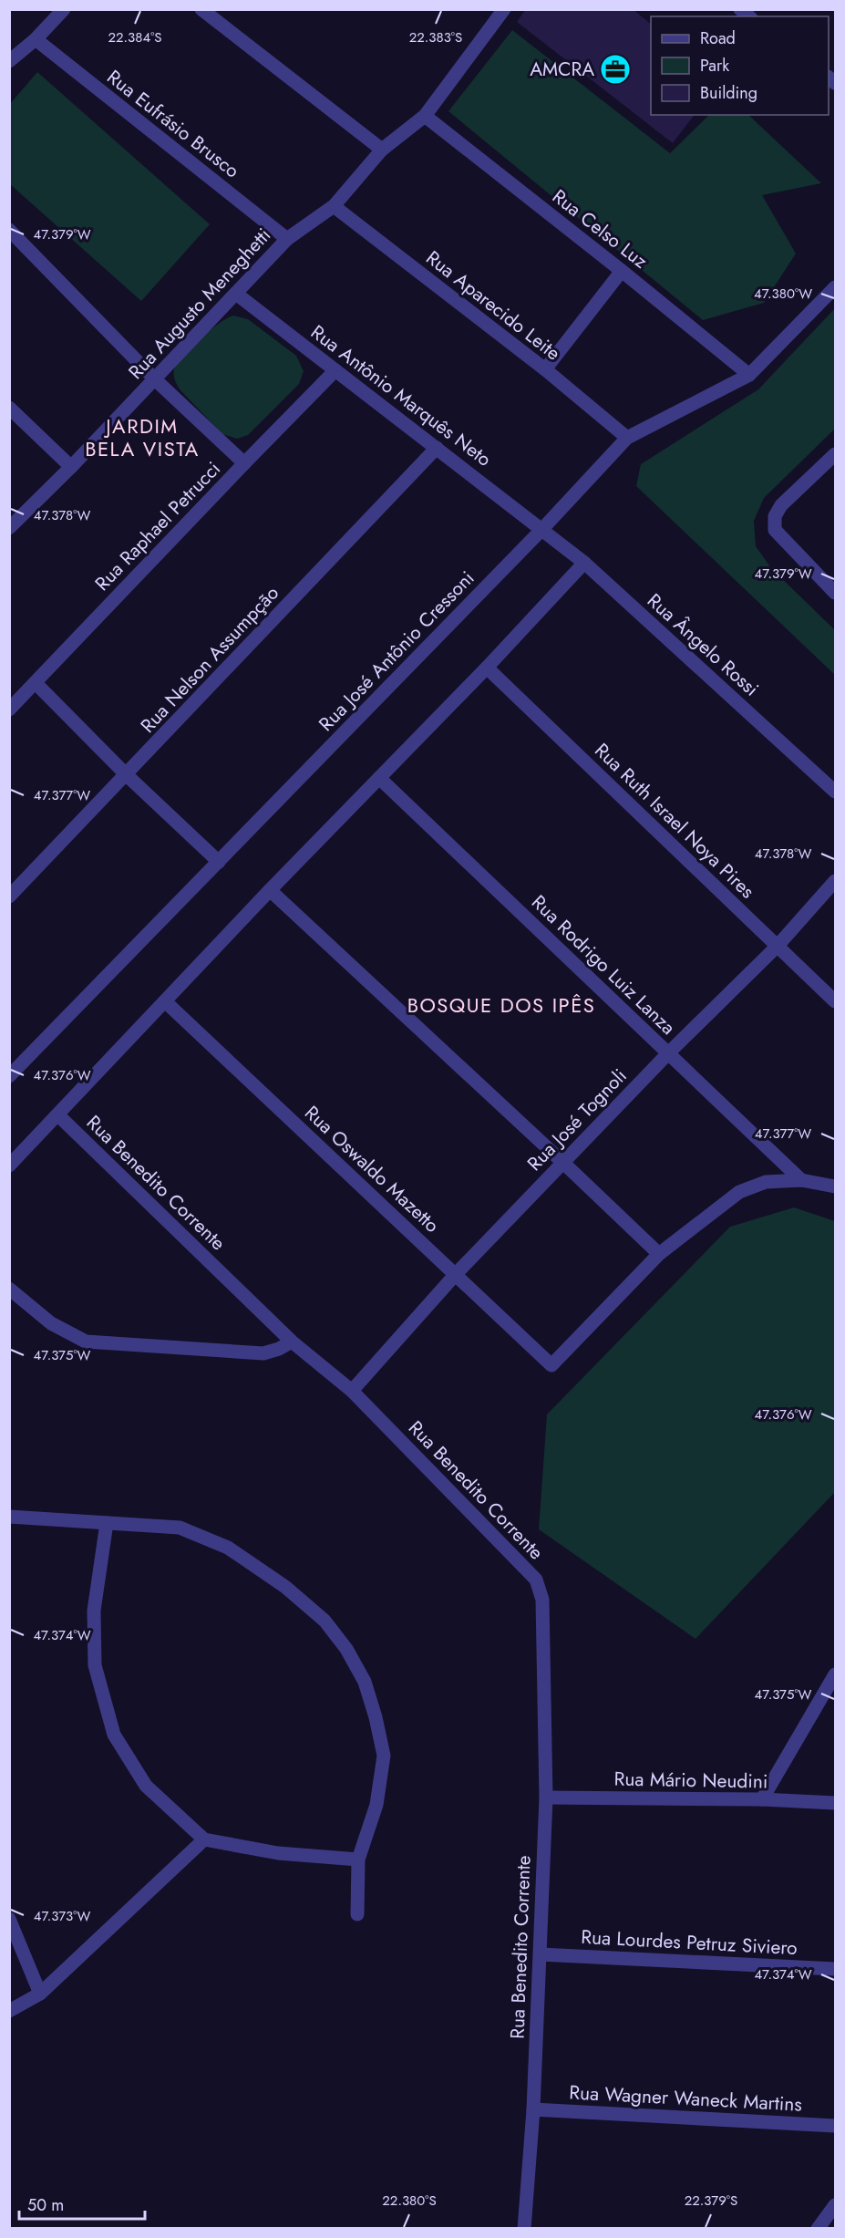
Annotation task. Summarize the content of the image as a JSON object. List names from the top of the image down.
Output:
{
  "streets": {
    "street": [
      "Rua Eufrásio Brusco",
      "Rua Celso Luz",
      "Rua Augusto Meneghetti",
      "Rua Aparecido Leite",
      "Rua Antônio Marquês Neto",
      "Rua Raphael Petrucci",
      "Rua Ângelo Rossi",
      "Rua José Antônio Cressoni",
      "Rua Nelson Assumpção",
      "Rua Ruth Israel Noya Pires",
      "Rua Rodrigo Luiz Lanza",
      "Rua José Tognoli",
      "Rua Oswaldo Mazetto",
      "Rua Benedito Corrente",
      "Rua Mário Neudini",
      "Rua Lourdes Petruz Siviero",
      "Rua Wagner Waneck Martins"
    ]
  },
  "crossings": [
    ["Rua Eufrásio Brusco", "Rua Augusto Meneghetti"],
    ["Rua Celso Luz", "Rua Augusto Meneghetti"],
    ["Rua Celso Luz", "Rua José Antônio Cressoni"],
    ["Rua Augusto Meneghetti", "Rua Aparecido Leite"],
    ["Rua Augusto Meneghetti", "Rua Antônio Marquês Neto"],
    ["Rua Aparecido Leite", "Rua José Antônio Cressoni"],
    ["Rua Antônio Marquês Neto", "Rua Raphael Petrucci"],
    ["Rua Antônio Marquês Neto", "Rua Ângelo Rossi"],
    ["Rua Antônio Marquês Neto", "Rua José Antônio Cressoni"],
    ["Rua Antônio Marquês Neto", "Rua Nelson Assumpção"],
    ["Rua Ângelo Rossi", "Rua José Antônio Cressoni"],
    ["Rua Ruth Israel Noya Pires", "Rua José Tognoli"],
    ["Rua Rodrigo Luiz Lanza", "Rua José Tognoli"],
    ["Rua José Tognoli", "Rua Oswaldo Mazetto"],
    ["Rua José Tognoli", "Rua Benedito Corrente"],
    ["Rua Benedito Corrente", "Rua Mário Neudini"],
    ["Rua Benedito Corrente", "Rua Lourdes Petruz Siviero"],
    ["Rua Benedito Corrente", "Rua Wagner Waneck Martins"]
  ],
  "districts": ["JARDIM BELA VISTA", "BOSQUE DOS IPÊS"],
  "places": {
    "office": ["AMCRA"]
  },
  "legend": ["Road", "Park", "Building"],
  "scale_bar": "50 m",
  "coordinates": [
    "22.384°S",
    "22.383°S",
    "47.379°W",
    "47.380°W",
    "47.378°W",
    "47.377°W",
    "47.376°W",
    "47.375°W",
    "47.374°W",
    "47.373°W",
    "22.380°S",
    "22.379°S"
  ]
}
